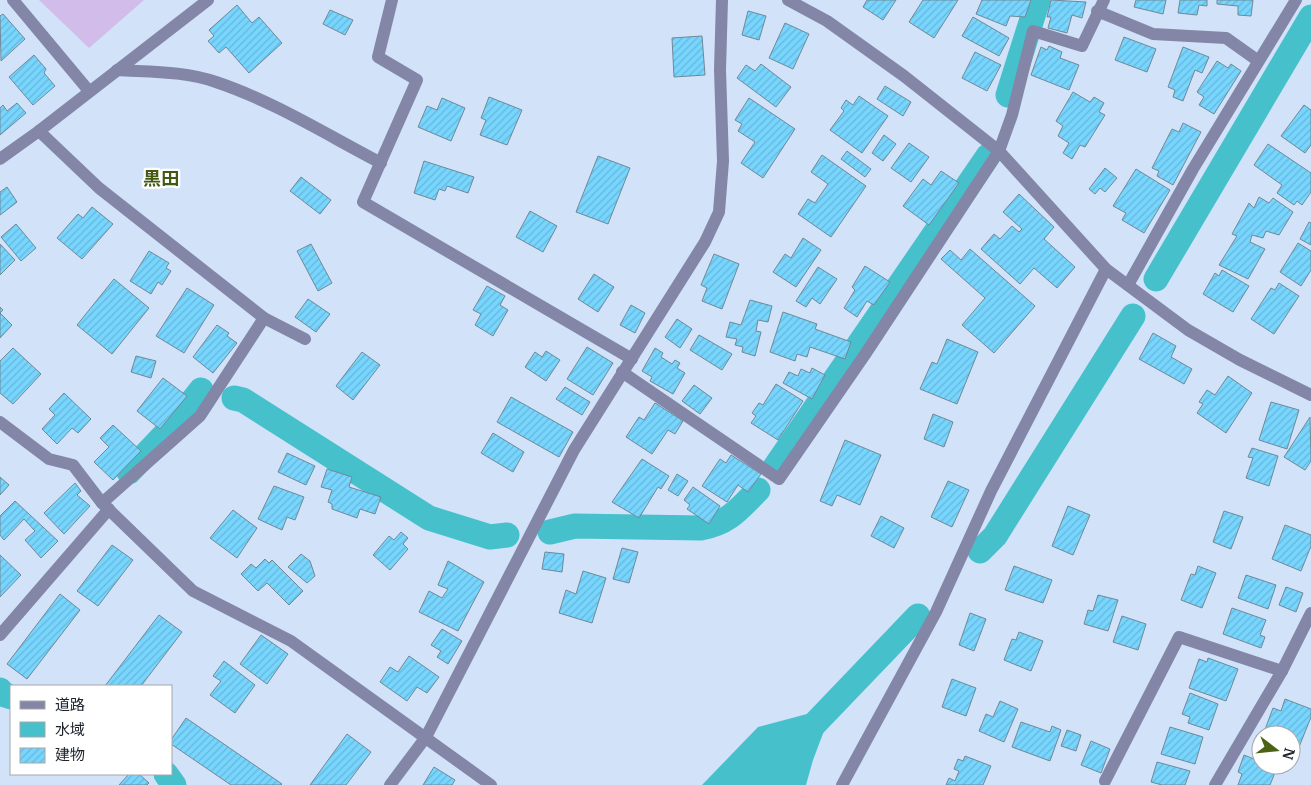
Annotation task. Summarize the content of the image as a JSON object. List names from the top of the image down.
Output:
{
  "districts": ["黒田"],
  "legend": ["道路", "水域", "建物"],
  "north": "right"
}
